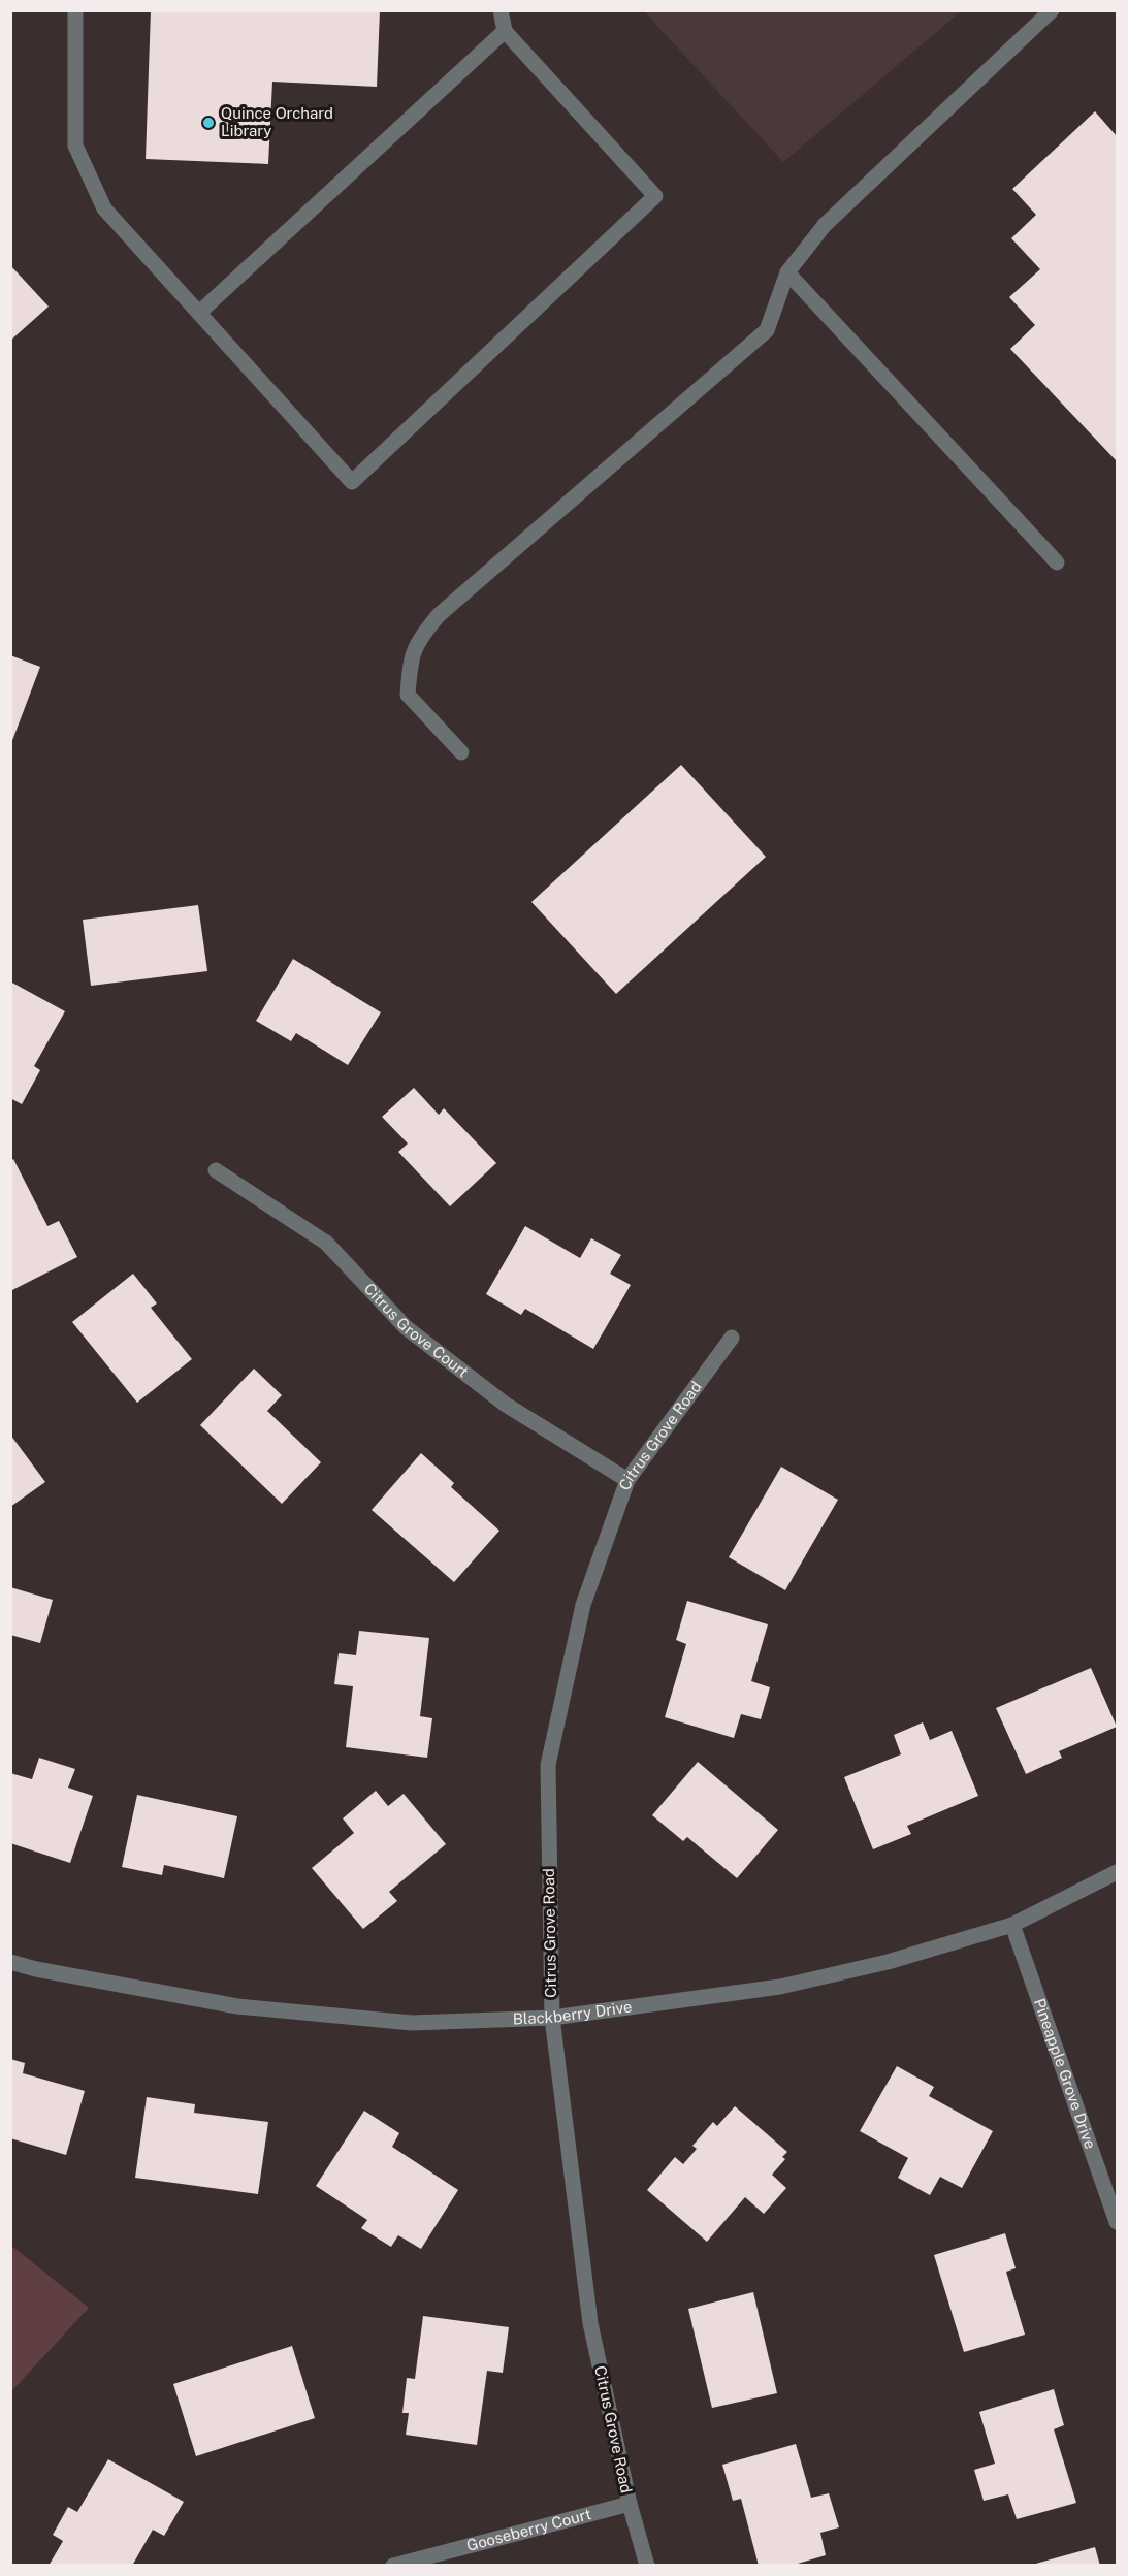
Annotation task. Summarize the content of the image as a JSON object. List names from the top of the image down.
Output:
{
  "streets": {
    "street": [
      "Citrus Grove Court",
      "Citrus Grove Road",
      "Blackberry Drive",
      "Pineapple Grove Drive",
      "Gooseberry Court"
    ]
  },
  "crossings": [
    ["Citrus Grove Court", "Citrus Grove Road"],
    ["Citrus Grove Road", "Blackberry Drive"],
    ["Citrus Grove Road", "Gooseberry Court"],
    ["Blackberry Drive", "Pineapple Grove Drive"]
  ],
  "places": ["Quince Orchard Library"]
}
